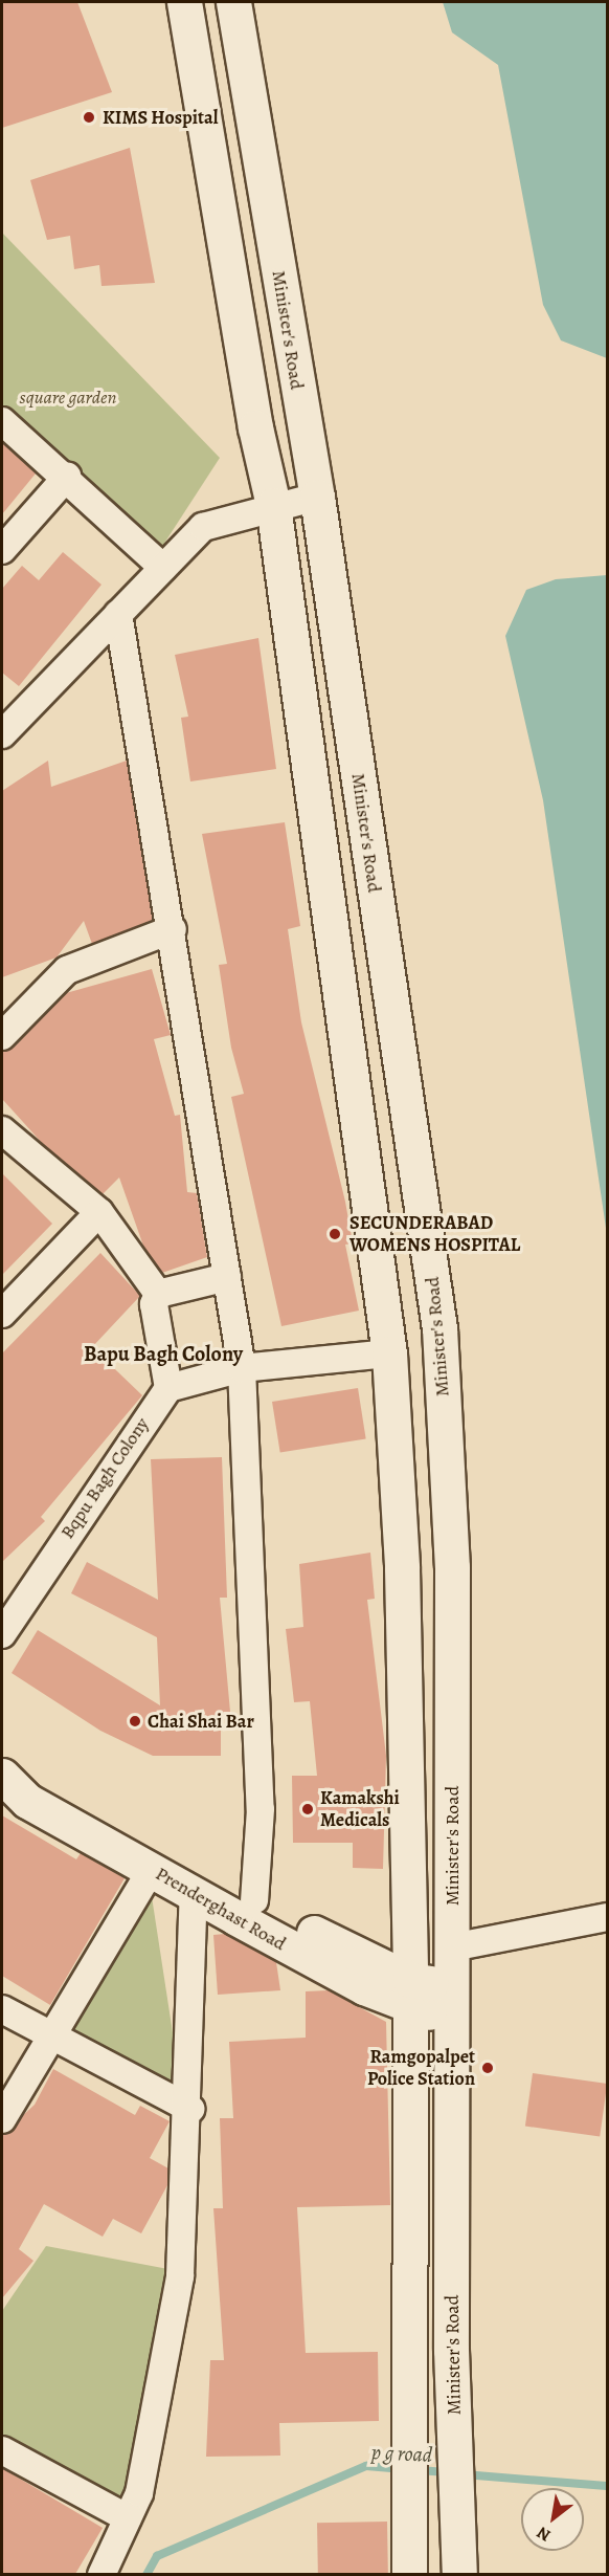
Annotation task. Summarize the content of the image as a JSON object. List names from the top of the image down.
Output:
{
  "streets": {
    "main road": ["Minister's Road", "Prenderghast Road"],
    "street": ["Bqpu Bagh Colony"]
  },
  "crossings": [
    ["Minister's Road", "Prenderghast Road"]
  ],
  "districts": ["Bapu Bagh Colony"],
  "water": ["p g road"],
  "parks": ["square garden"],
  "places": [
    "KIMS Hospital",
    "SECUNDERABAD WOMENS HOSPITAL",
    "Chai Shai Bar",
    "Kamakshi Medicals",
    "Ramgopalpet Police Station"
  ],
  "north": "bottom left"
}
